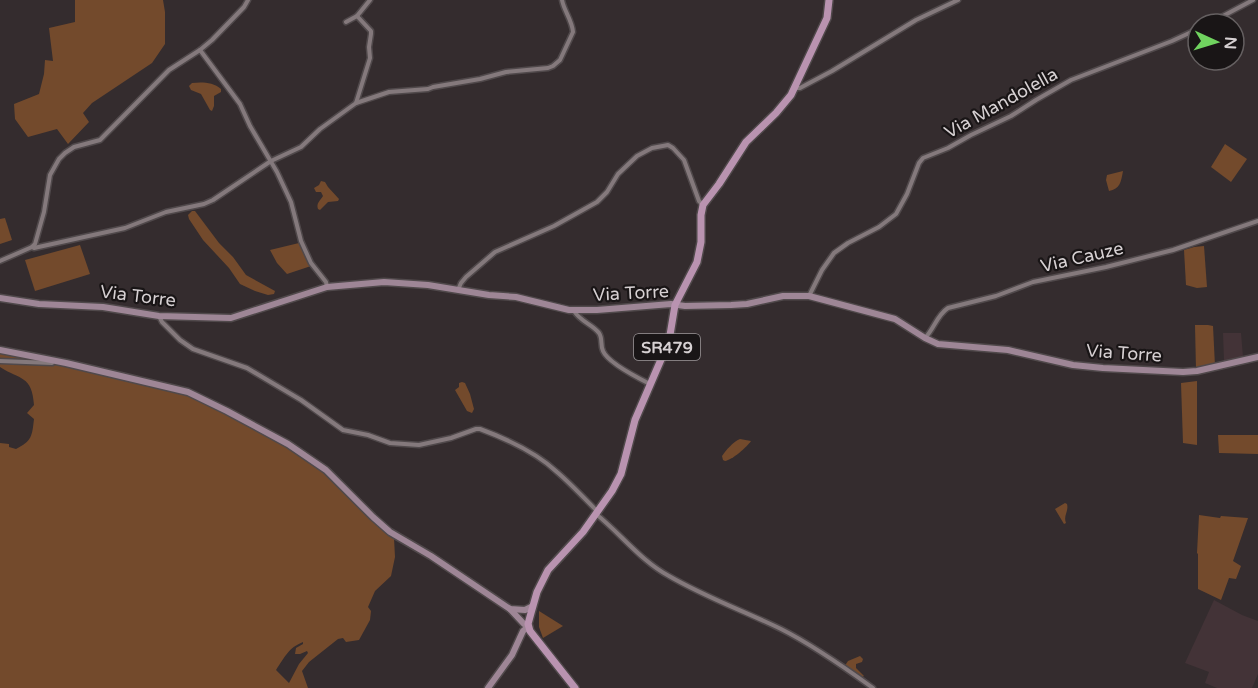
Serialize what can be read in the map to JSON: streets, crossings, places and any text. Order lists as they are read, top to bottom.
{
  "streets": {
    "main road": ["Via Torre", "SR479"],
    "street": ["Via Mandolella", "Via Cauze"]
  },
  "crossings": [
    ["Via Mandolella", "Via Torre"],
    ["Via Cauze", "Via Torre"],
    ["Via Torre", "SR479"]
  ],
  "north": "right"
}
